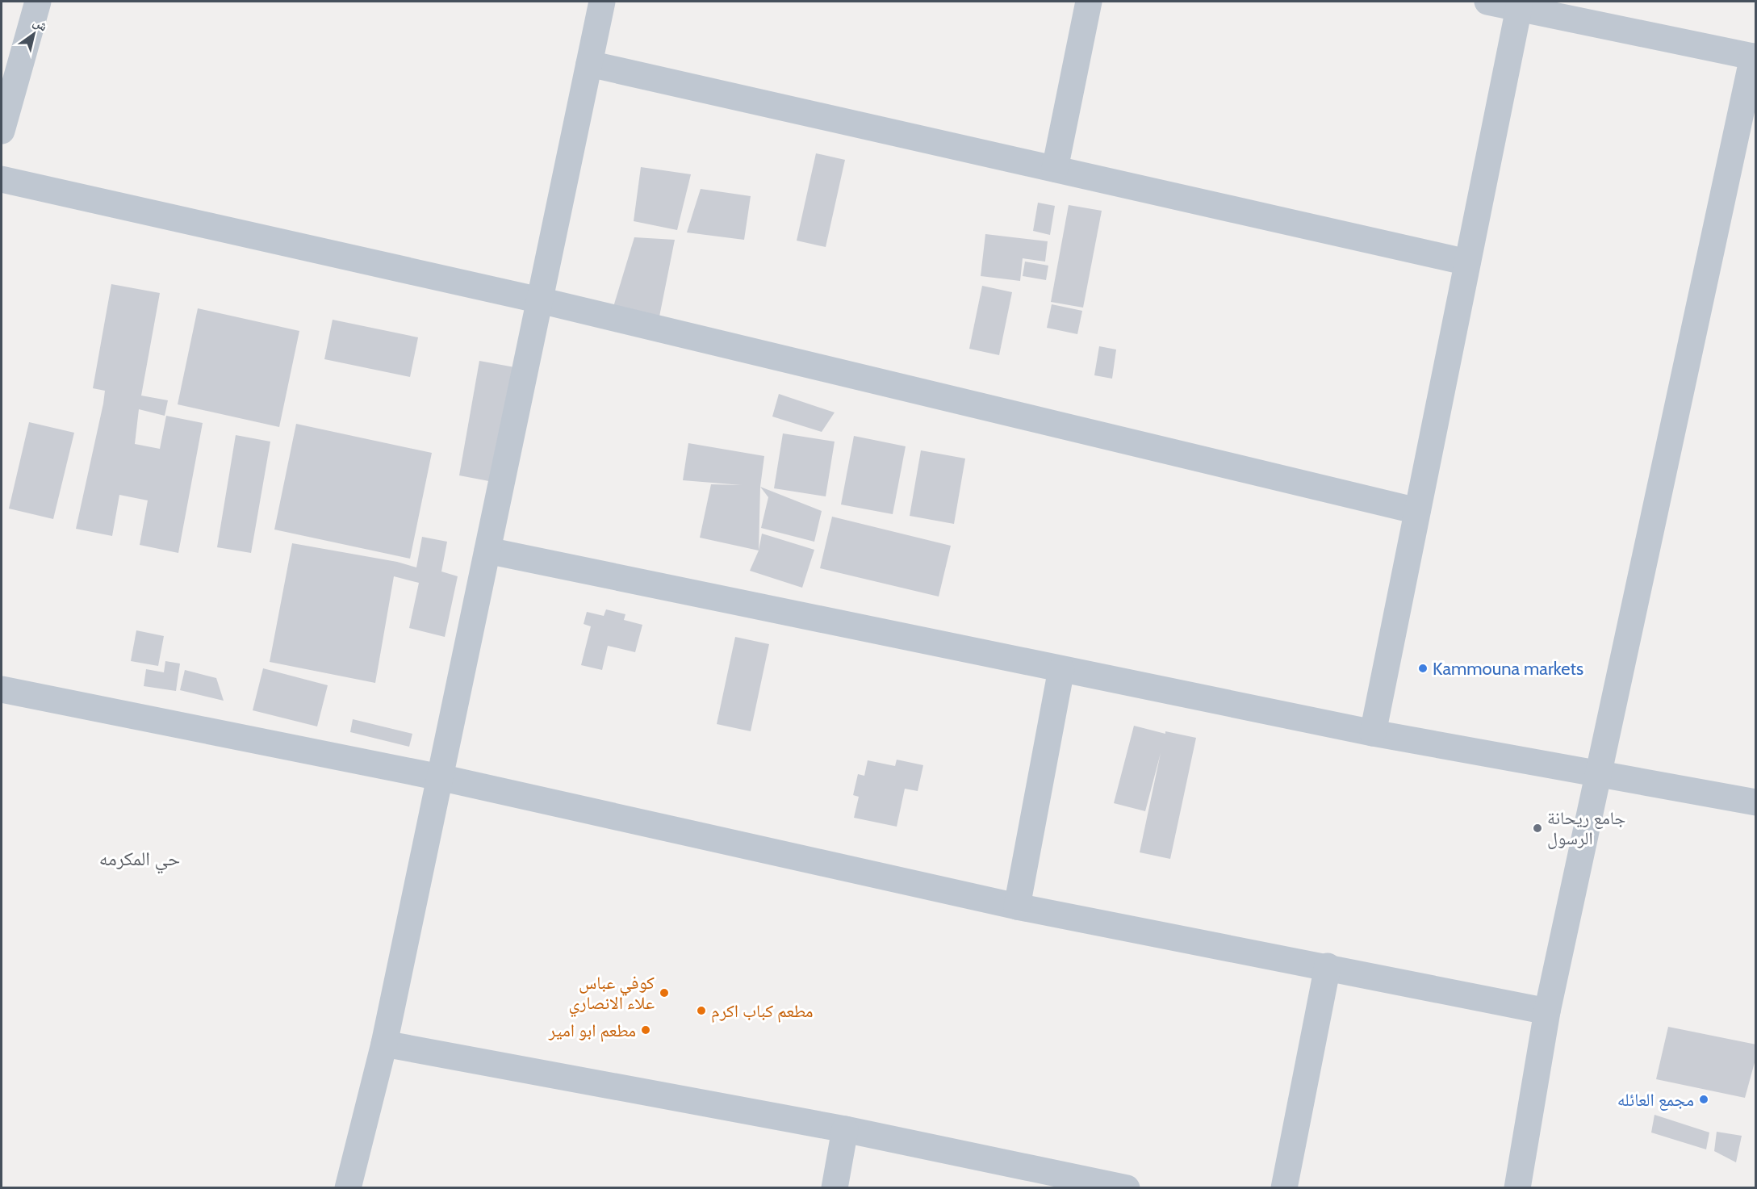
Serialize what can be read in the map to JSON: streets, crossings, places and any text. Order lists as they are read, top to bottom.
{
  "districts": ["حي المكرمه"],
  "places": [
    "Kammouna markets",
    "جامع ريحانة الرسول",
    "كوفي عباس علاء الانصاري",
    "مطعم كباب اكرم",
    "مطعم ابو امير",
    "مجمع العائله"
  ],
  "north": "top right"
}
